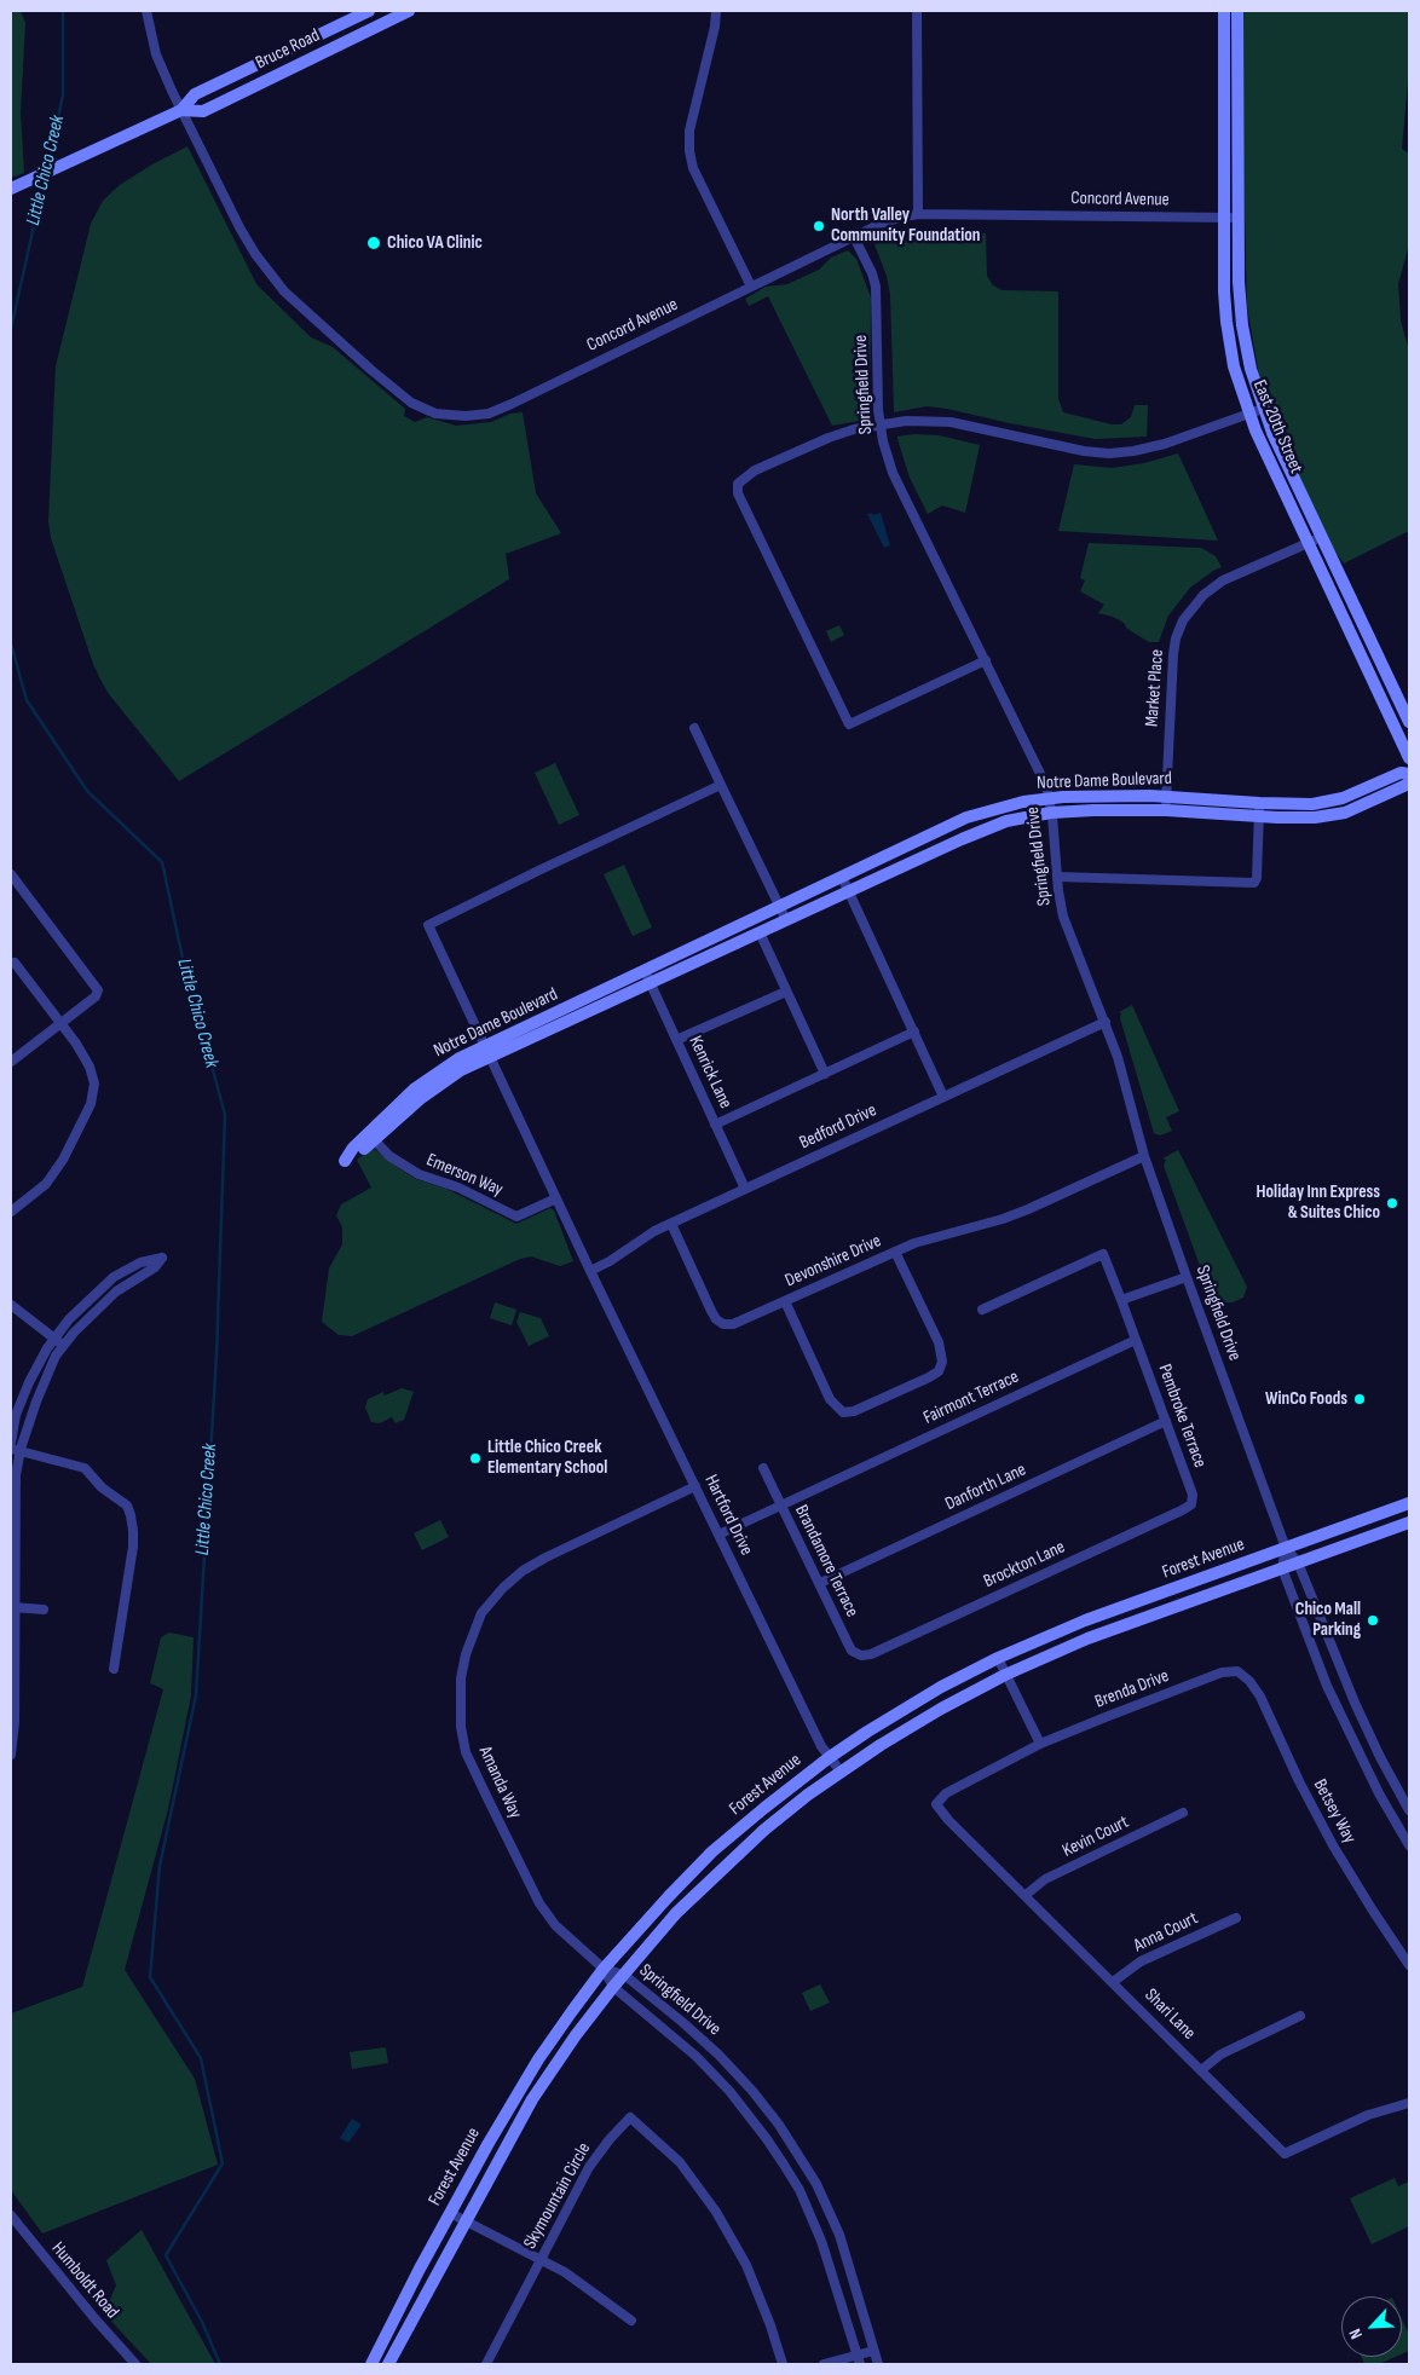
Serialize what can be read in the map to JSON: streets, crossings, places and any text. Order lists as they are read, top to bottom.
{
  "streets": {
    "street": [
      "Bruce Road",
      "Concord Avenue",
      "Springfield Drive",
      "East 20th Street",
      "Market Place",
      "Notre Dame Boulevard",
      "Kenrick Lane",
      "Bedford Drive",
      "Emerson Way",
      "Devonshire Drive",
      "Fairmont Terrace",
      "Pembroke Terrace",
      "Danforth Lane",
      "Hartford Drive",
      "Forest Avenue",
      "Brandamore Terrace",
      "Brockton Lane",
      "Brenda Drive",
      "Amanda Way",
      "Betsey Way",
      "Kevin Court",
      "Anna Court",
      "Shari Lane",
      "Skymountain Circle",
      "Humboldt Road"
    ]
  },
  "crossings": [
    ["Bruce Road", "Concord Avenue"],
    ["Concord Avenue", "Springfield Drive"],
    ["Concord Avenue", "East 20th Street"],
    ["Springfield Drive", "Notre Dame Boulevard"],
    ["Springfield Drive", "Bedford Drive"],
    ["Springfield Drive", "Devonshire Drive"],
    ["Springfield Drive", "Forest Avenue"],
    ["Springfield Drive", "Amanda Way"],
    ["East 20th Street", "Market Place"],
    ["Market Place", "Notre Dame Boulevard"],
    ["Notre Dame Boulevard", "Kenrick Lane"],
    ["Notre Dame Boulevard", "Emerson Way"],
    ["Notre Dame Boulevard", "Hartford Drive"],
    ["Kenrick Lane", "Bedford Drive"],
    ["Bedford Drive", "Hartford Drive"],
    ["Emerson Way", "Hartford Drive"],
    ["Fairmont Terrace", "Pembroke Terrace"],
    ["Fairmont Terrace", "Hartford Drive"],
    ["Fairmont Terrace", "Brandamore Terrace"],
    ["Pembroke Terrace", "Danforth Lane"],
    ["Pembroke Terrace", "Brockton Lane"],
    ["Danforth Lane", "Brandamore Terrace"],
    ["Hartford Drive", "Forest Avenue"],
    ["Hartford Drive", "Amanda Way"],
    ["Forest Avenue", "Amanda Way"],
    ["Brandamore Terrace", "Brockton Lane"],
    ["Brenda Drive", "Betsey Way"],
    ["Brenda Drive", "Shari Lane"],
    ["Kevin Court", "Shari Lane"],
    ["Anna Court", "Shari Lane"]
  ],
  "water": ["Little Chico Creek"],
  "places": [
    "North Valley Community Foundation",
    "Chico VA Clinic",
    "Holiday Inn Express & Suites Chico",
    "WinCo Foods",
    "Little Chico Creek Elementary School",
    "Chico Mall Parking"
  ],
  "north": "bottom left"
}
